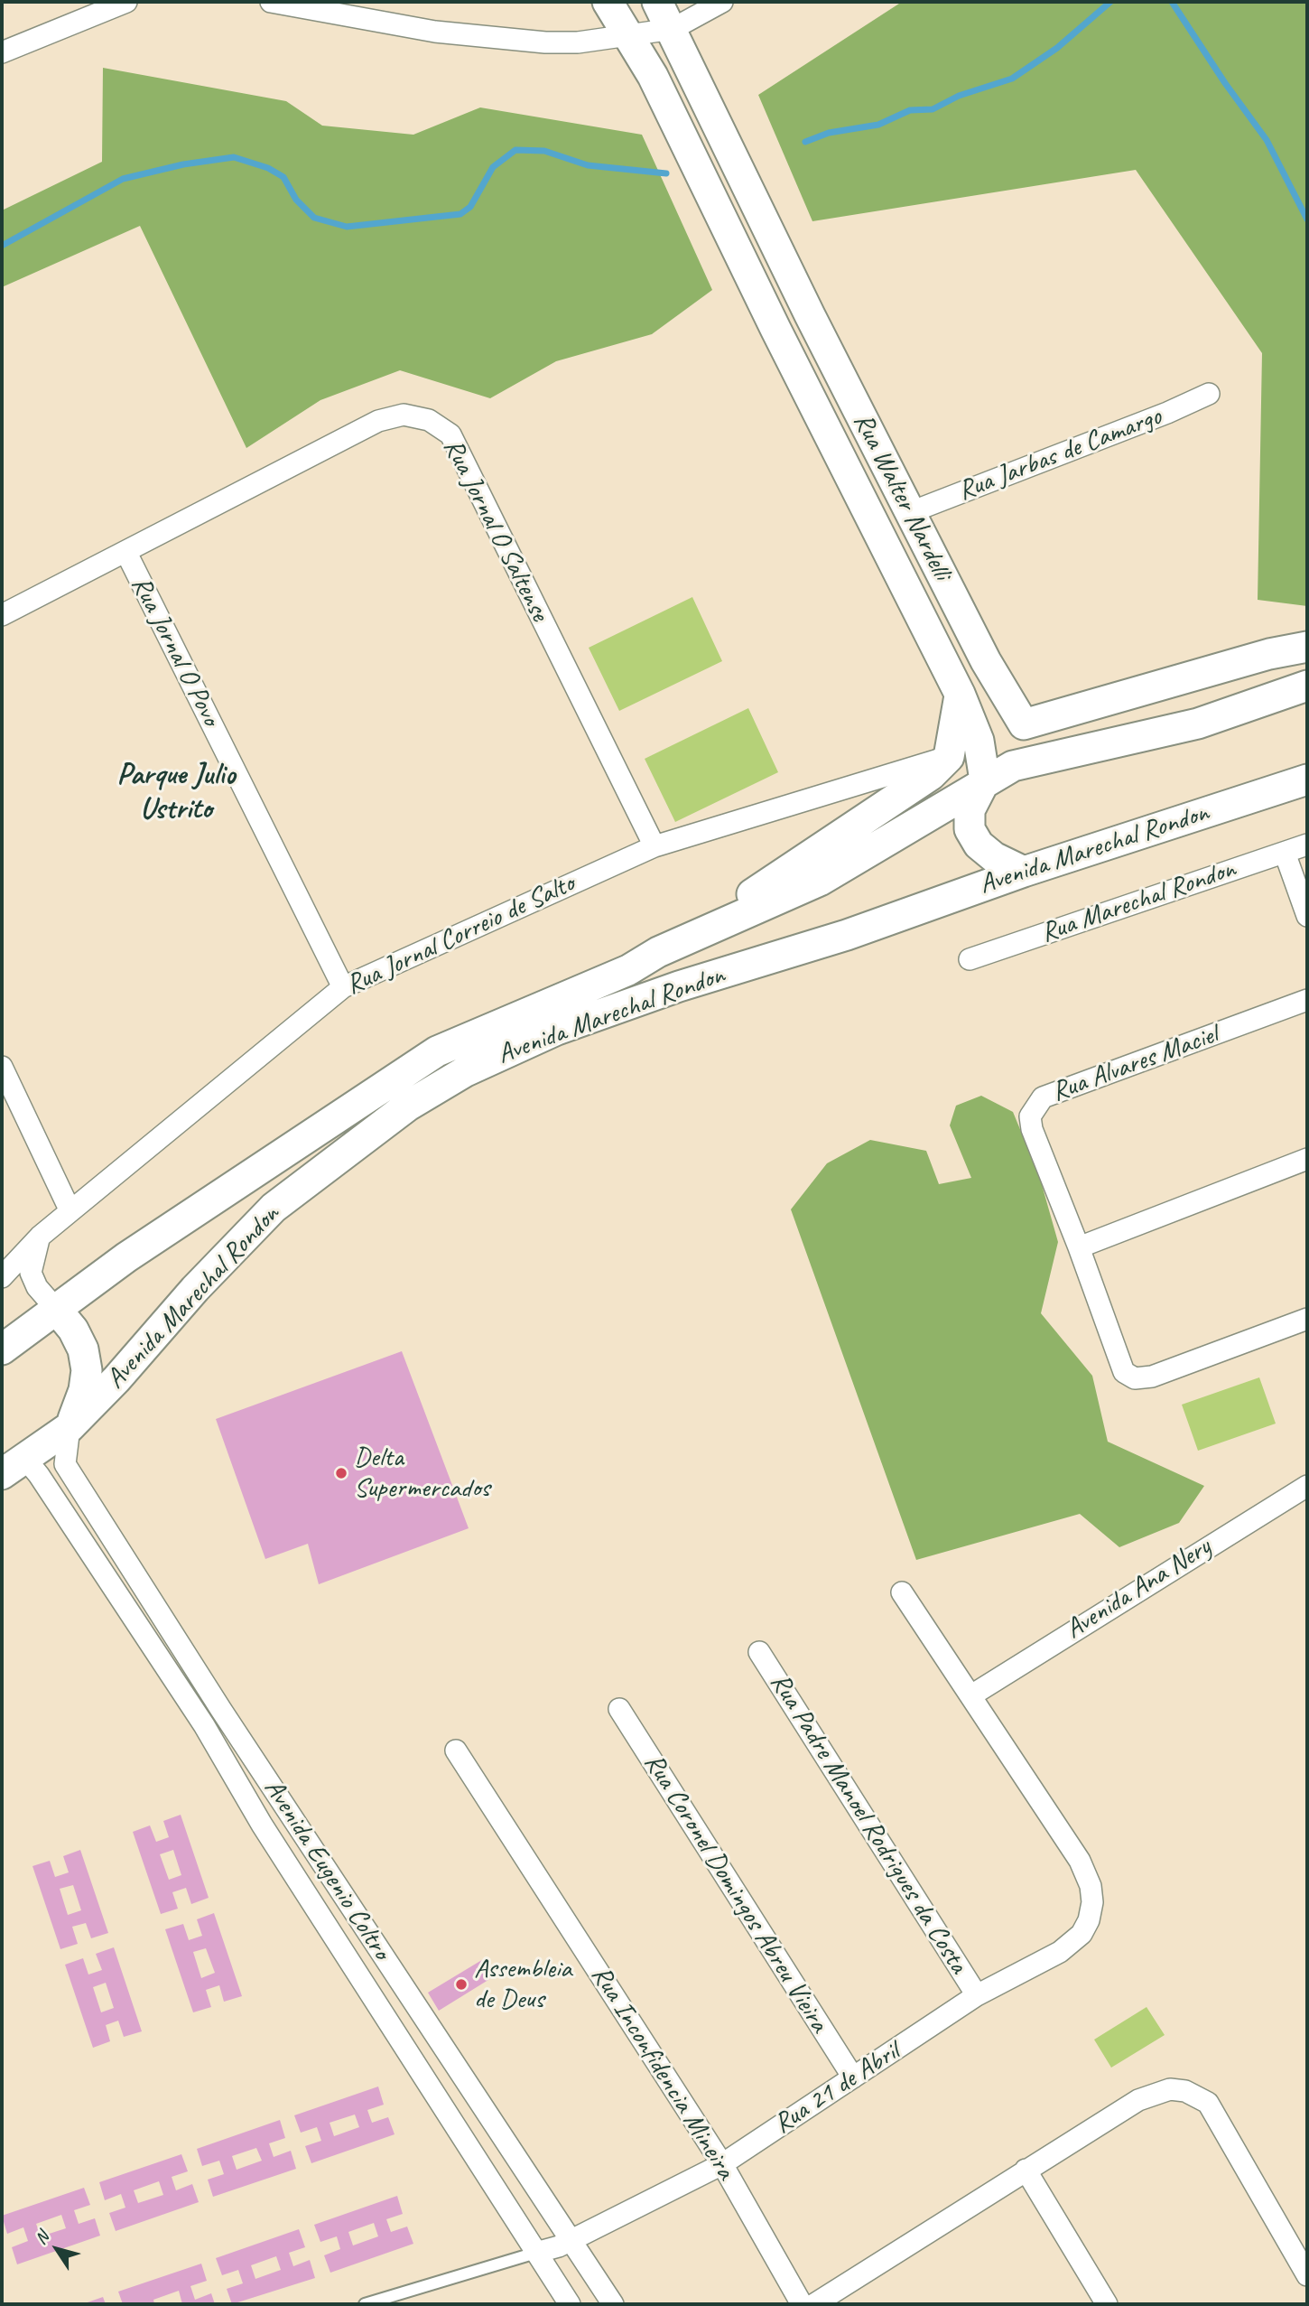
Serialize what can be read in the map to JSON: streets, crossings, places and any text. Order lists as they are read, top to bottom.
{
  "streets": {
    "main road": ["Rua Walter Nardelli", "Avenida Marechal Rondon"],
    "street": [
      "Rua Jarbas de Camargo",
      "Rua Jornal O Saltense",
      "Rua Jornal O Povo",
      "Rua Marechal Rondon",
      "Rua Jornal Correio de Salto",
      "Rua Alvares Maciel",
      "Avenida Ana Nery",
      "Rua Padre Manoel Rodrigues da Costa",
      "Avenida Eugenio Coltro",
      "Rua Coronel Domingos Abreu Vieira",
      "Rua Inconfidencia Mineira",
      "Rua 21 de Abril"
    ]
  },
  "crossings": [
    ["Rua Jarbas de Camargo", "Rua Walter Nardelli"],
    ["Rua Walter Nardelli", "Avenida Marechal Rondon"],
    ["Rua Jornal O Saltense", "Rua Jornal O Povo"],
    ["Rua Jornal O Saltense", "Rua Jornal Correio de Salto"],
    ["Rua Jornal O Povo", "Rua Jornal Correio de Salto"],
    ["Avenida Marechal Rondon", "Avenida Eugenio Coltro"],
    ["Avenida Ana Nery", "Rua 21 de Abril"],
    ["Rua Padre Manoel Rodrigues da Costa", "Rua 21 de Abril"],
    ["Avenida Eugenio Coltro", "Rua 21 de Abril"],
    ["Rua Coronel Domingos Abreu Vieira", "Rua 21 de Abril"],
    ["Rua Inconfidencia Mineira", "Rua 21 de Abril"]
  ],
  "districts": ["Parque Julio Ustrito"],
  "places": ["Delta Supermercados", "Assembleia de Deus"],
  "north": "top left"
}
